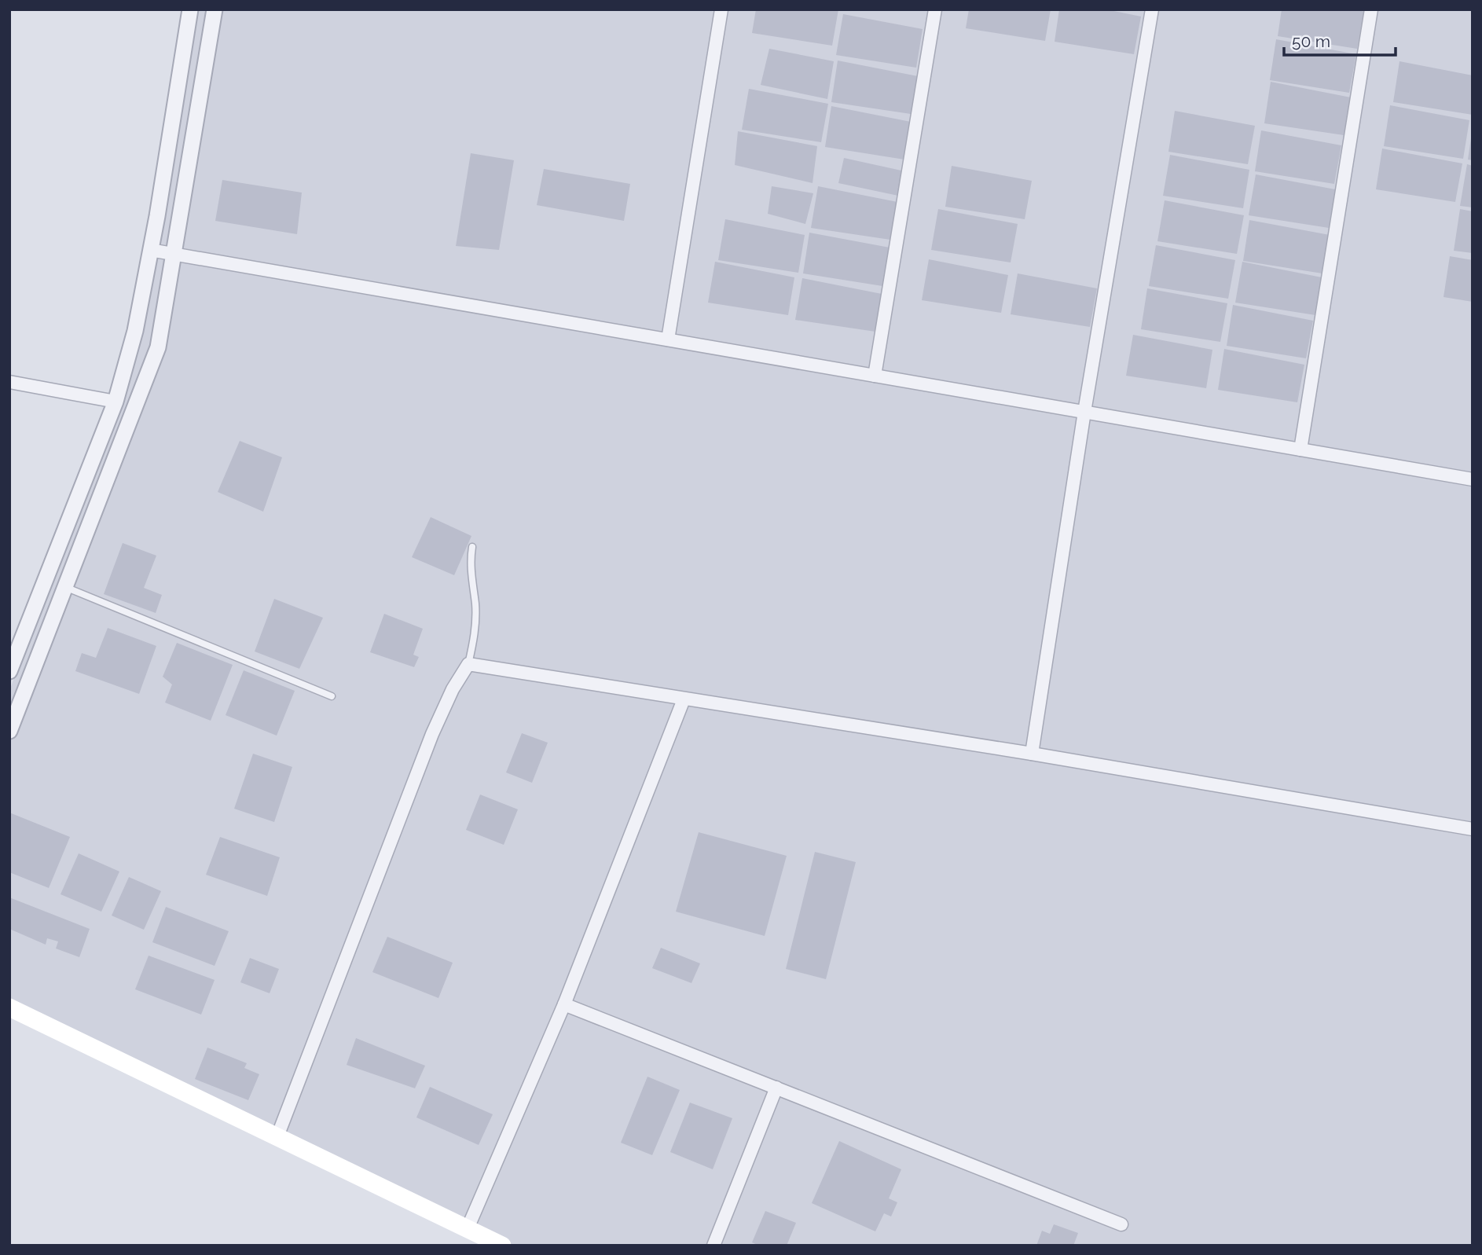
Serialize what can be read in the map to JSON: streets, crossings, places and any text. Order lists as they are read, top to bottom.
{
  "scale_bar": "50 m"
}
